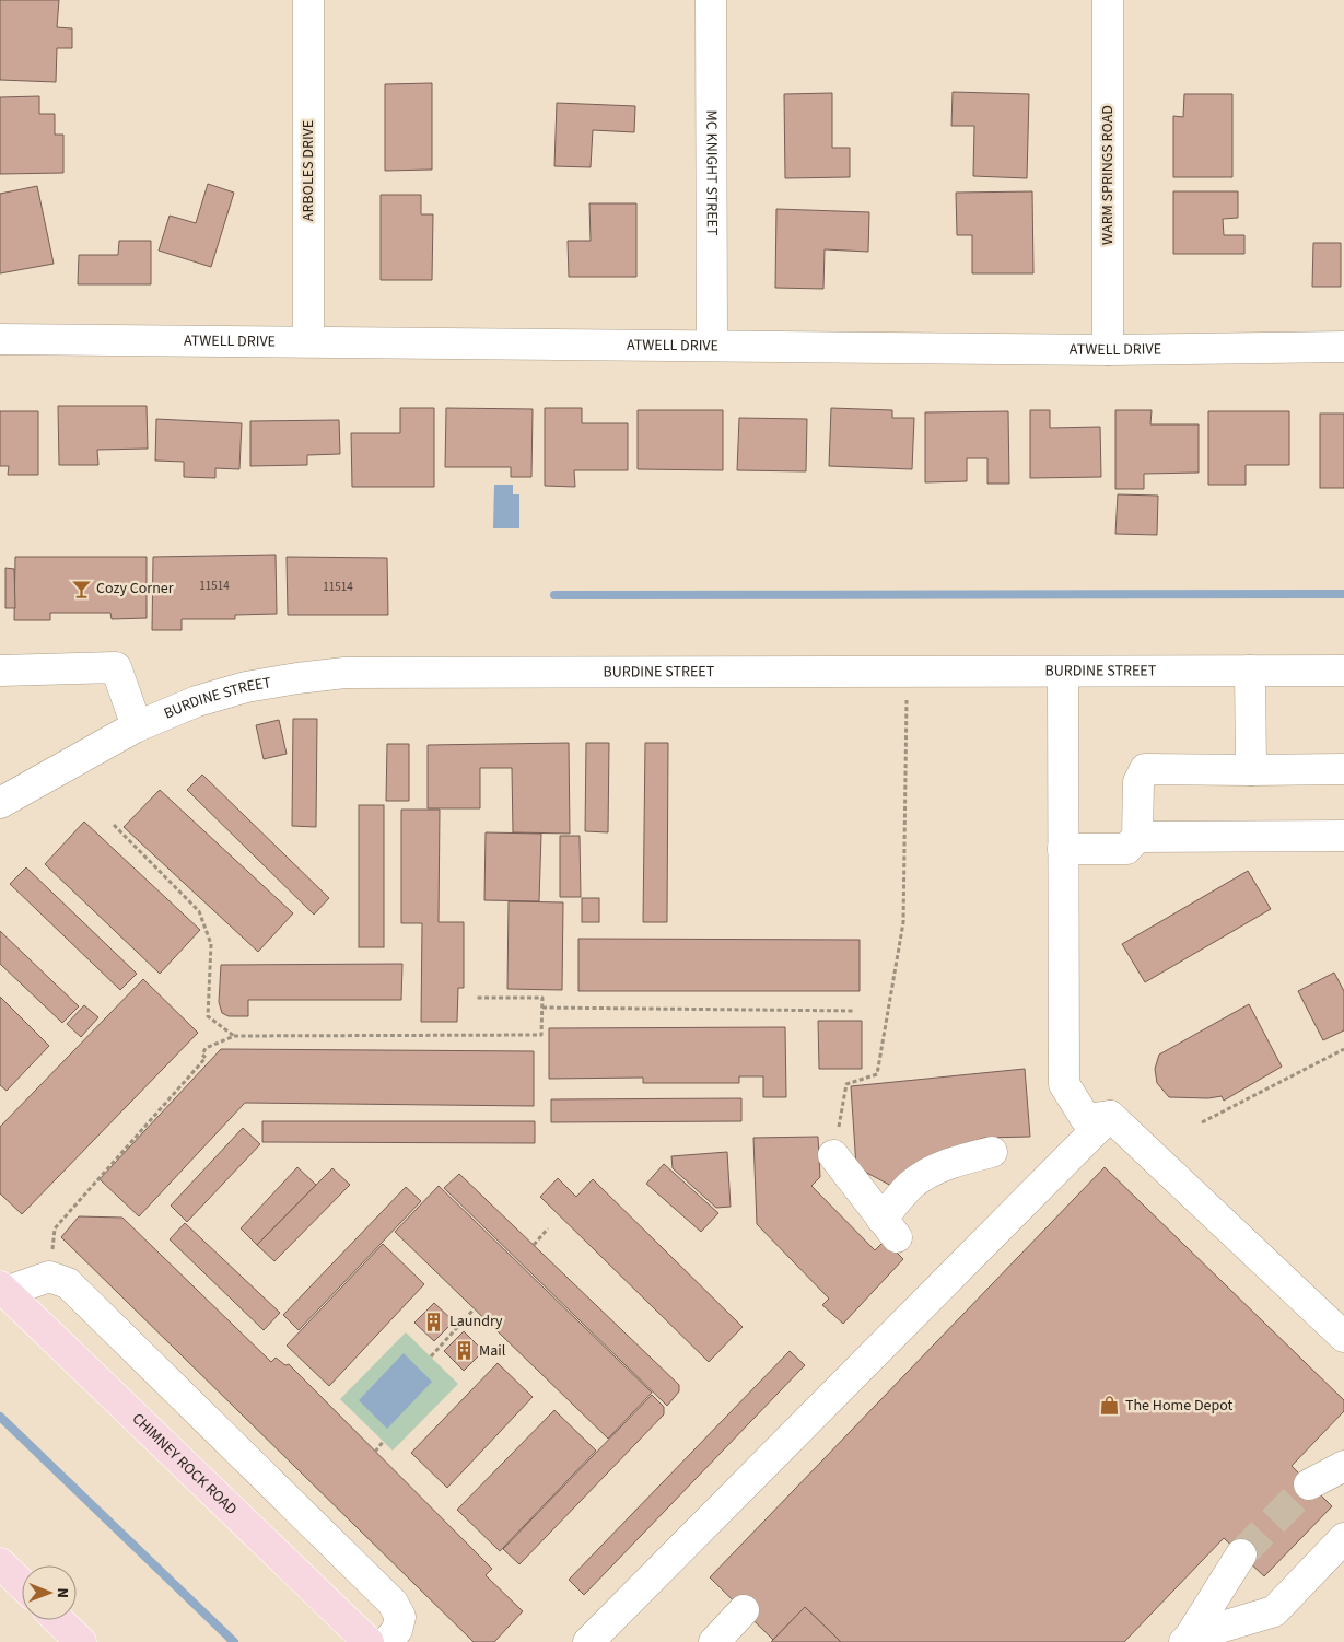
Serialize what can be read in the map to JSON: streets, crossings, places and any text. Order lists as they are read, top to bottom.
{
  "streets": {
    "main road": ["CHIMNEY ROCK ROAD"],
    "street": [
      "ARBOLES DRIVE",
      "MC KNIGHT STREET",
      "WARM SPRINGS ROAD",
      "ATWELL DRIVE",
      "BURDINE STREET"
    ]
  },
  "crossings": [
    ["ARBOLES DRIVE", "ATWELL DRIVE"],
    ["MC KNIGHT STREET", "ATWELL DRIVE"],
    ["WARM SPRINGS ROAD", "ATWELL DRIVE"]
  ],
  "places": {
    "bar": ["Cozy Corner"],
    "building": ["Laundry", "Mail"],
    "shop": ["The Home Depot"]
  },
  "house_numbers": ["11514", "11514"],
  "north": "right"
}
